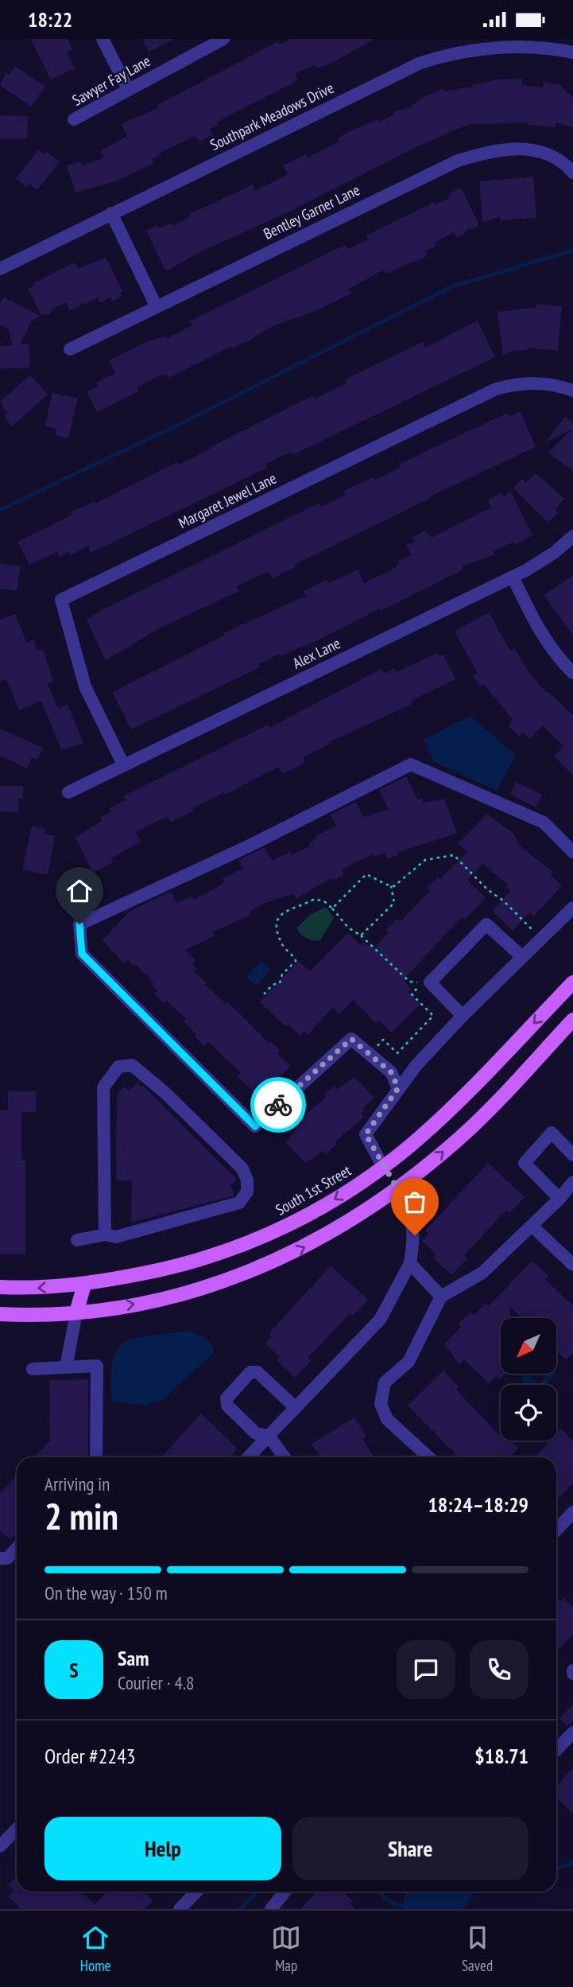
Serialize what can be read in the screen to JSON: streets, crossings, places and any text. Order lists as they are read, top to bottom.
{
  "streets": {
    "main road": ["South 1st Street"],
    "street": [
      "Sawyer Fay Lane",
      "Southpark Meadows Drive",
      "Bentley Garner Lane",
      "Margaret Jewel Lane",
      "Alex Lane"
    ]
  },
  "crossings": [
    ["Margaret Jewel Lane", "Alex Lane"]
  ],
  "north": "bottom left",
  "page": {
    "status": "18:22",
    "heading": ["2 min", "Arriving in", "18:24–18:29"],
    "panel": [
      "Sam",
      "Courier · 4.8",
      "Order #2243",
      "$18.71"
    ],
    "bar": "On the way · 150 m",
    "round": "S",
    "buttons": ["Help", "Share"],
    "tabs": ["Home", "Map", "Saved"]
  }
}
